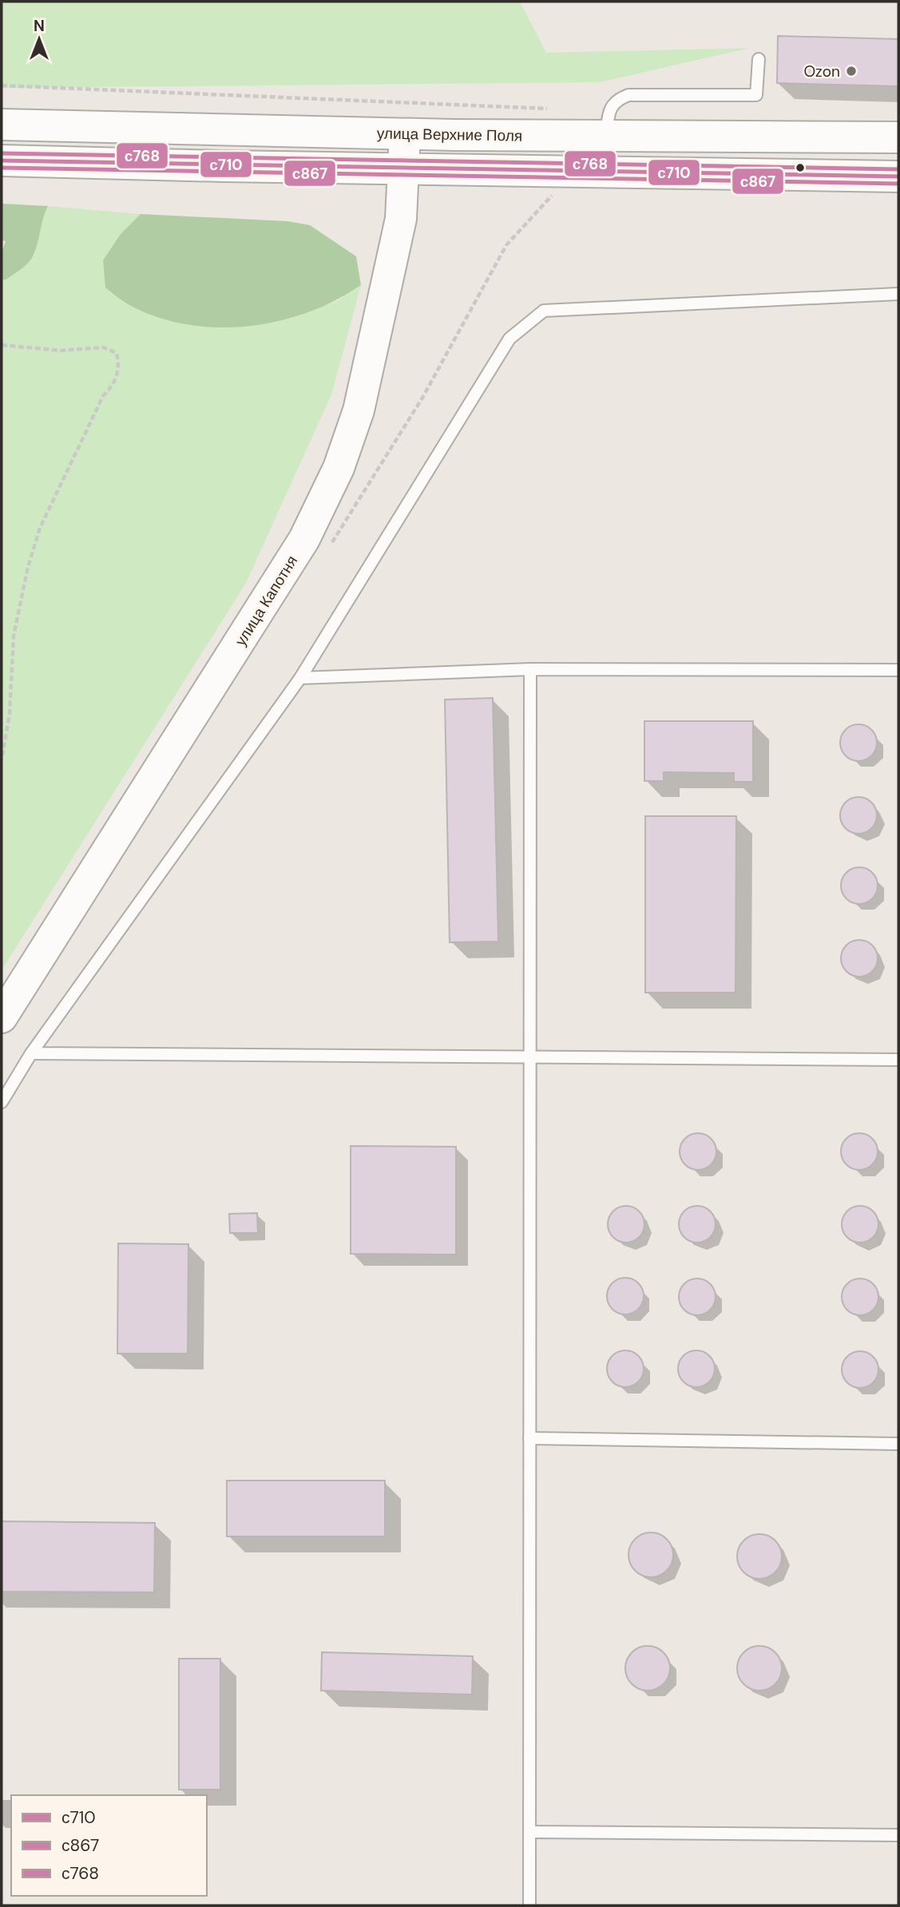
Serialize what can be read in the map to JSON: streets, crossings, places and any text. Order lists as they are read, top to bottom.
{
  "streets": {
    "main road": ["улица Верхние Поля", "улица Капотня"]
  },
  "crossings": [
    ["улица Верхние Поля", "улица Капотня"]
  ],
  "places": ["Ozon"],
  "lines": ["transit line с768", "transit line с710", "transit line с867"],
  "legend": ["с710", "с867", "с768"],
  "north": "top"
}
